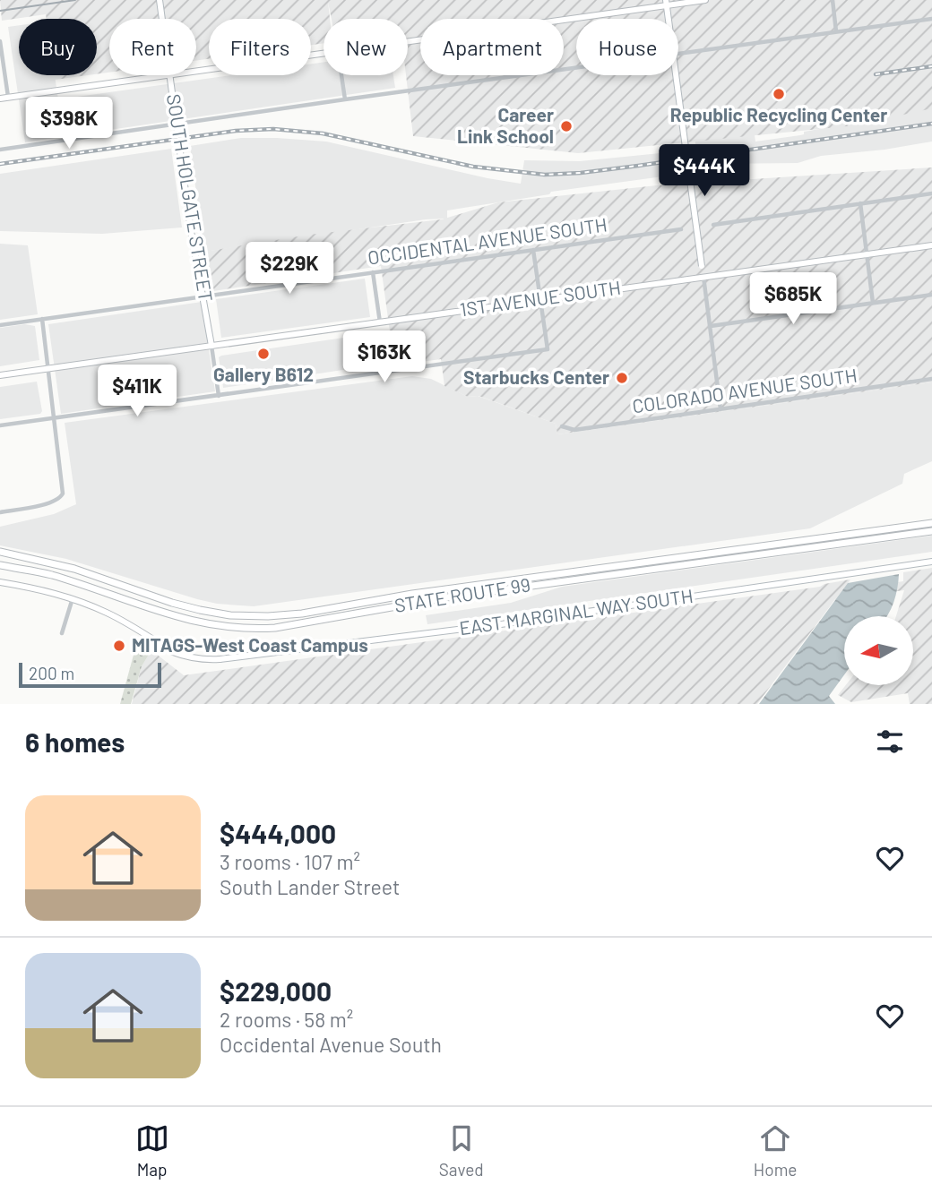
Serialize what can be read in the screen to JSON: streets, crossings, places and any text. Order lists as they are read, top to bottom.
{
  "streets": {
    "highway": ["STATE ROUTE 99"],
    "main road": ["SOUTH HOLGATE STREET", "1ST AVENUE SOUTH", "EAST MARGINAL WAY SOUTH"],
    "street": ["OCCIDENTAL AVENUE SOUTH", "COLORADO AVENUE SOUTH"]
  },
  "crossings": [
    ["SOUTH HOLGATE STREET", "OCCIDENTAL AVENUE SOUTH"],
    ["SOUTH HOLGATE STREET", "1ST AVENUE SOUTH"]
  ],
  "places": [
    "Republic Recycling Center",
    "Career Link School",
    "Gallery B612",
    "Starbucks Center",
    "MITAGS-West Coast Campus"
  ],
  "scale_bar": "200 m",
  "north": "left",
  "page": {
    "chip": [
      "Buy",
      "Rent",
      "Filters",
      "New",
      "Apartment",
      "House"
    ],
    "price": [
      "$398K",
      "$444K",
      "$229K",
      "$685K",
      "$163K",
      "$411K"
    ],
    "scale": "200 m",
    "heading": "6 homes",
    "list": [
      {
        "name": "$444,000",
        "note": "3 rooms · 107 m² · South Lander Street"
      },
      {
        "name": "$229,000",
        "note": "2 rooms · 58 m² · Occidental Avenue South"
      }
    ],
    "tabs": ["Map", "Saved", "Home"]
  }
}
